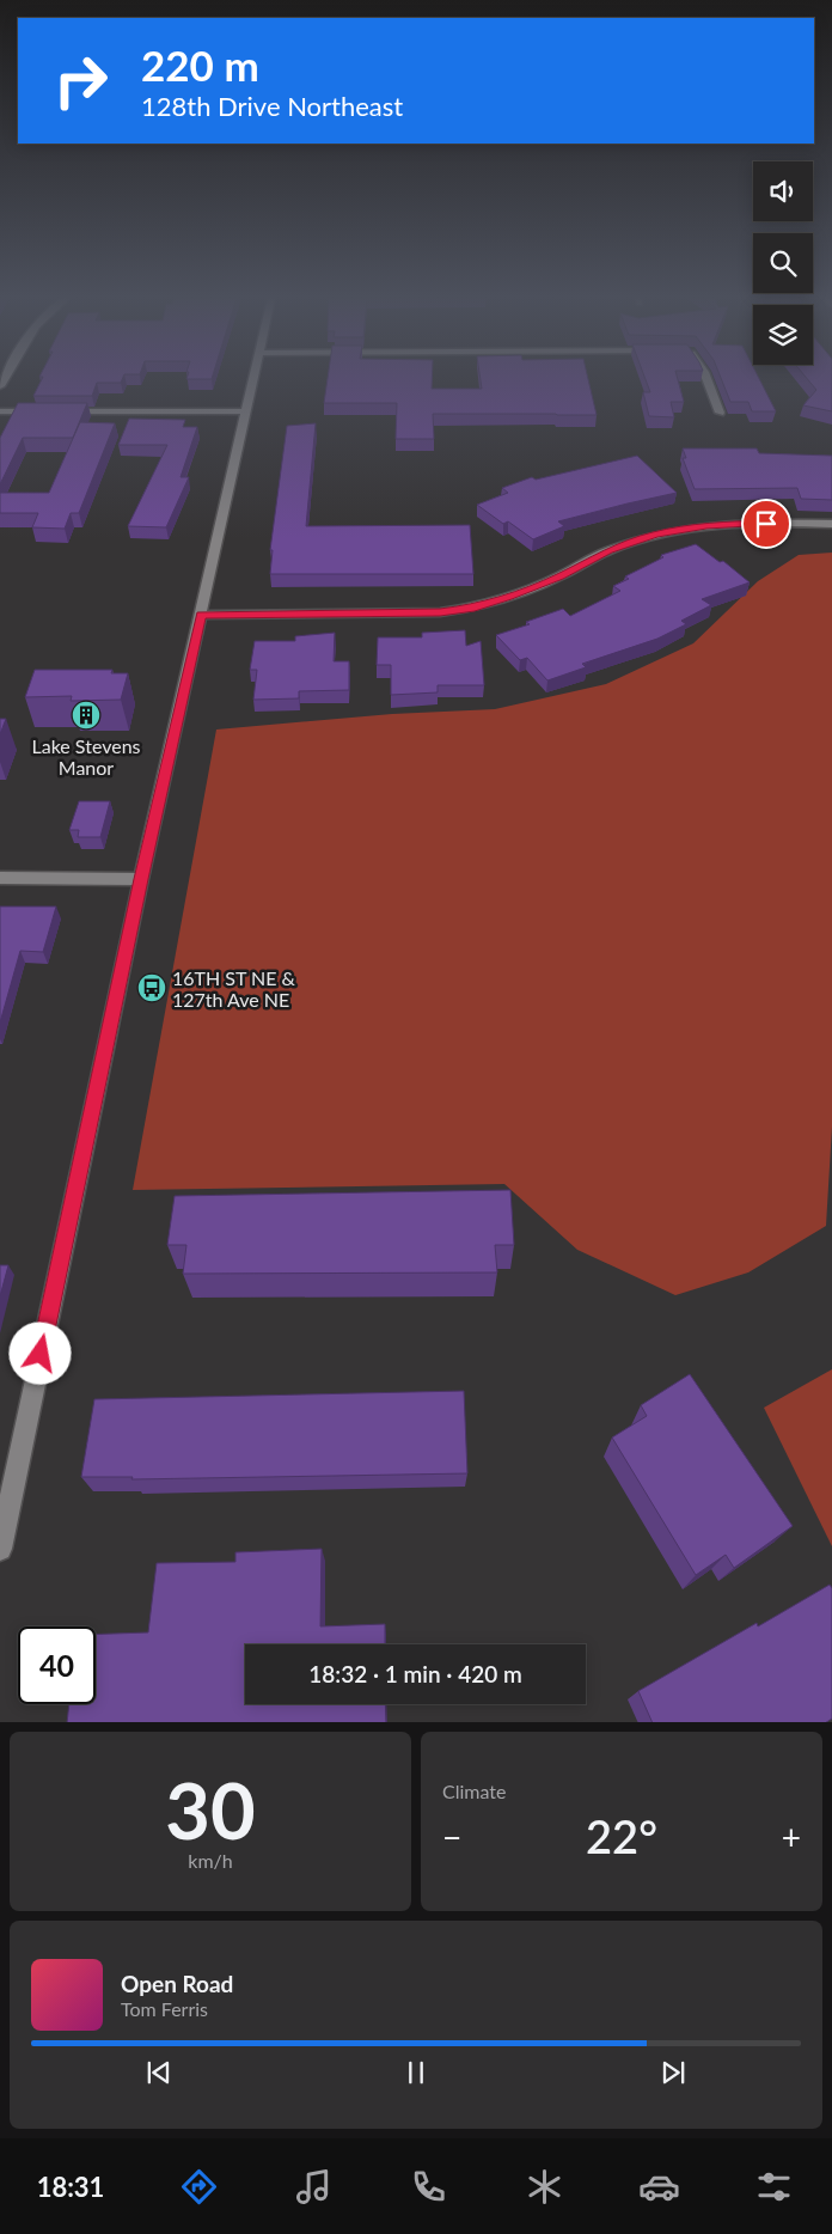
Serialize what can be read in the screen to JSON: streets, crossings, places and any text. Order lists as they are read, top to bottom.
{
  "places": {
    "building": ["Lake Stevens Manor"],
    "bus stop": ["16TH ST NE & 127th Ave NE"]
  },
  "page": {
    "turn": ["220 m", "128th Drive Northeast"],
    "limit": "40",
    "trip": "18:32 · 1 min · 420 m",
    "tile": [
      ["30", "km/h"],
      "Climate"
    ],
    "heat": ["−", "22°", "+"],
    "song": ["Open Road", "Tom Ferris"],
    "tabs": "18:31"
  }
}
